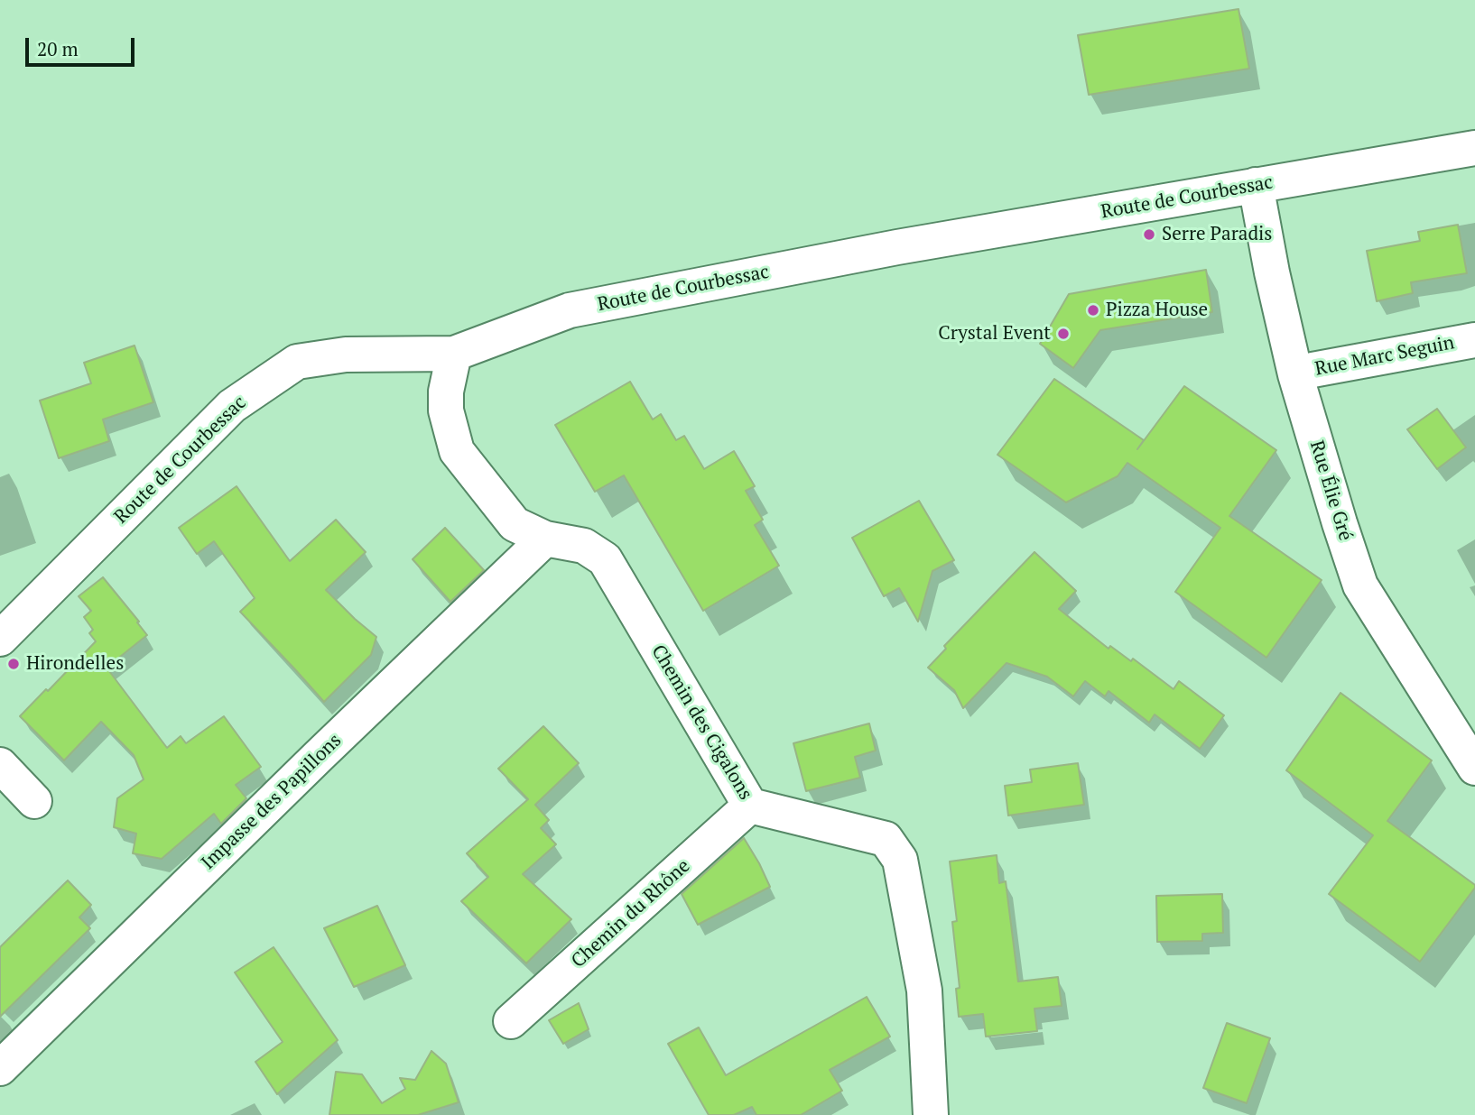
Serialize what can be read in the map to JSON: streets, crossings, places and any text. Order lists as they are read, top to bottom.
{
  "streets": {
    "street": [
      "Route de Courbessac",
      "Rue Marc Seguin",
      "Rue Élie Gré",
      "Chemin des Cigalons",
      "Impasse des Papillons",
      "Chemin du Rhône"
    ]
  },
  "crossings": [
    ["Route de Courbessac", "Rue Élie Gré"],
    ["Route de Courbessac", "Chemin des Cigalons"],
    ["Rue Marc Seguin", "Rue Élie Gré"],
    ["Chemin des Cigalons", "Impasse des Papillons"],
    ["Chemin des Cigalons", "Chemin du Rhône"]
  ],
  "places": [
    "Serre Paradis",
    "Pizza House",
    "Crystal Event",
    "Hirondelles"
  ],
  "scale_bar": "20 m"
}
